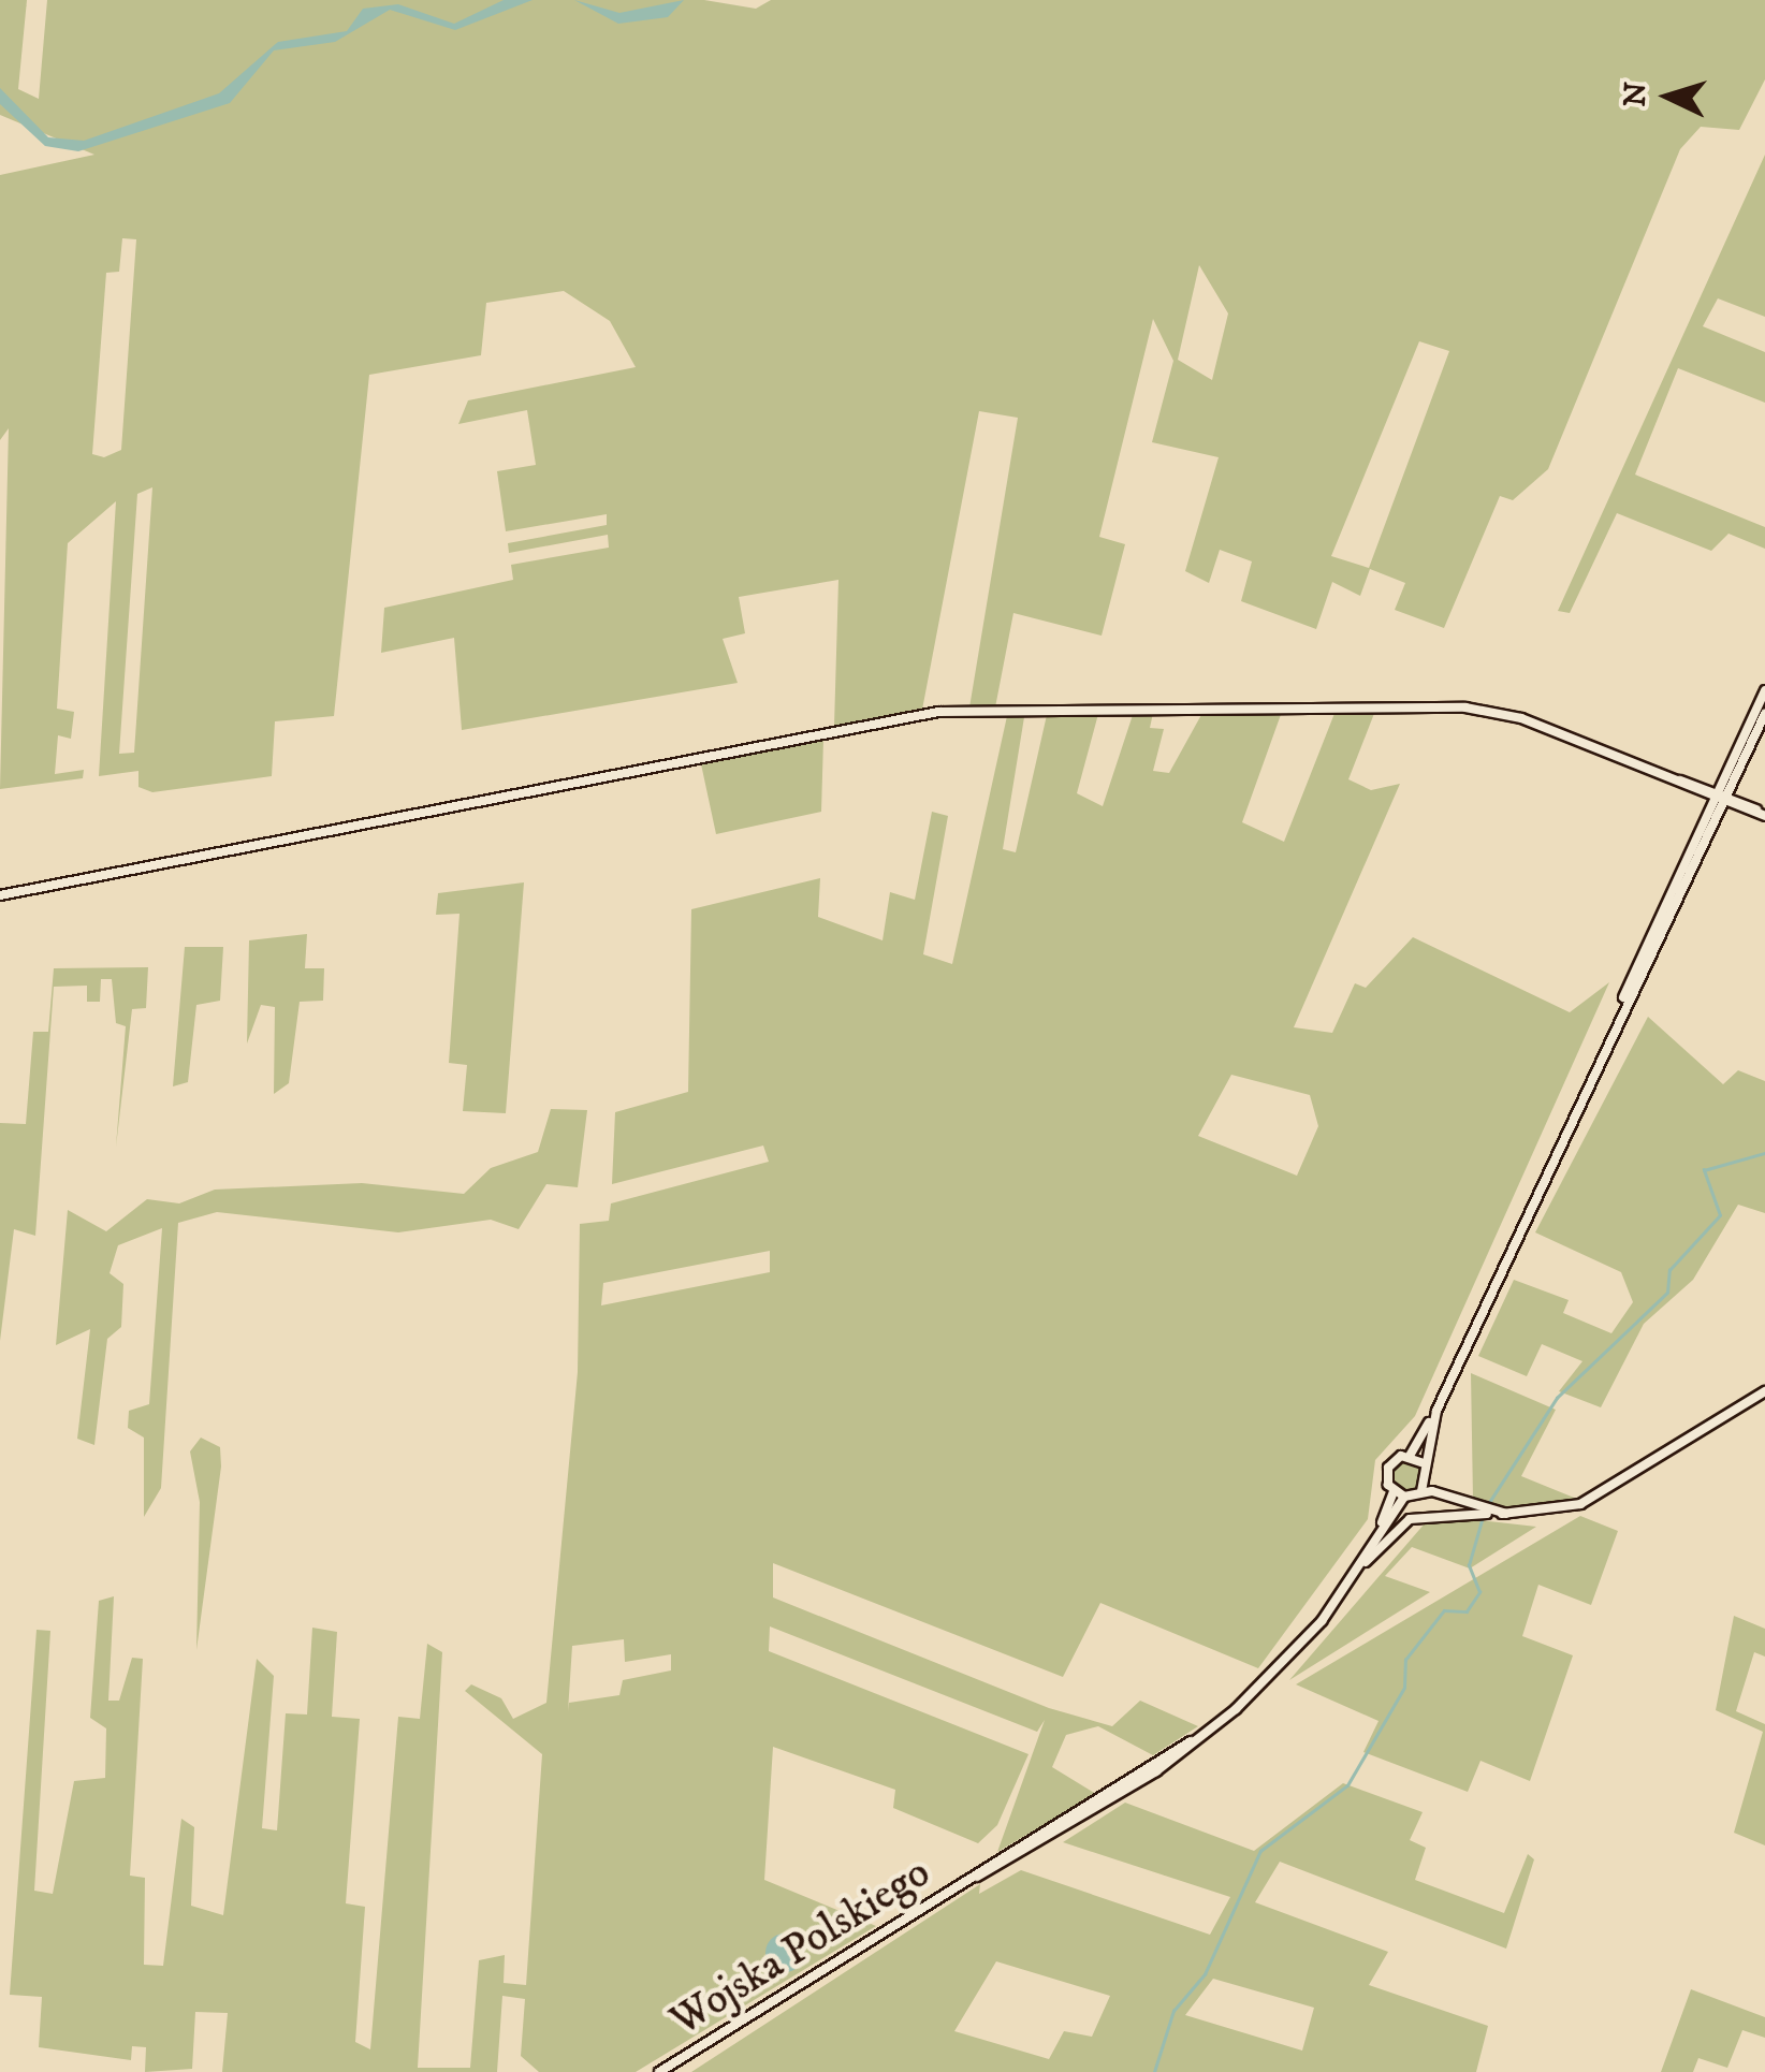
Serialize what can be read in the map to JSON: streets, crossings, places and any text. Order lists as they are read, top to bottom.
{
  "streets": {
    "street": ["Wojska Polskiego"]
  },
  "north": "left"
}
